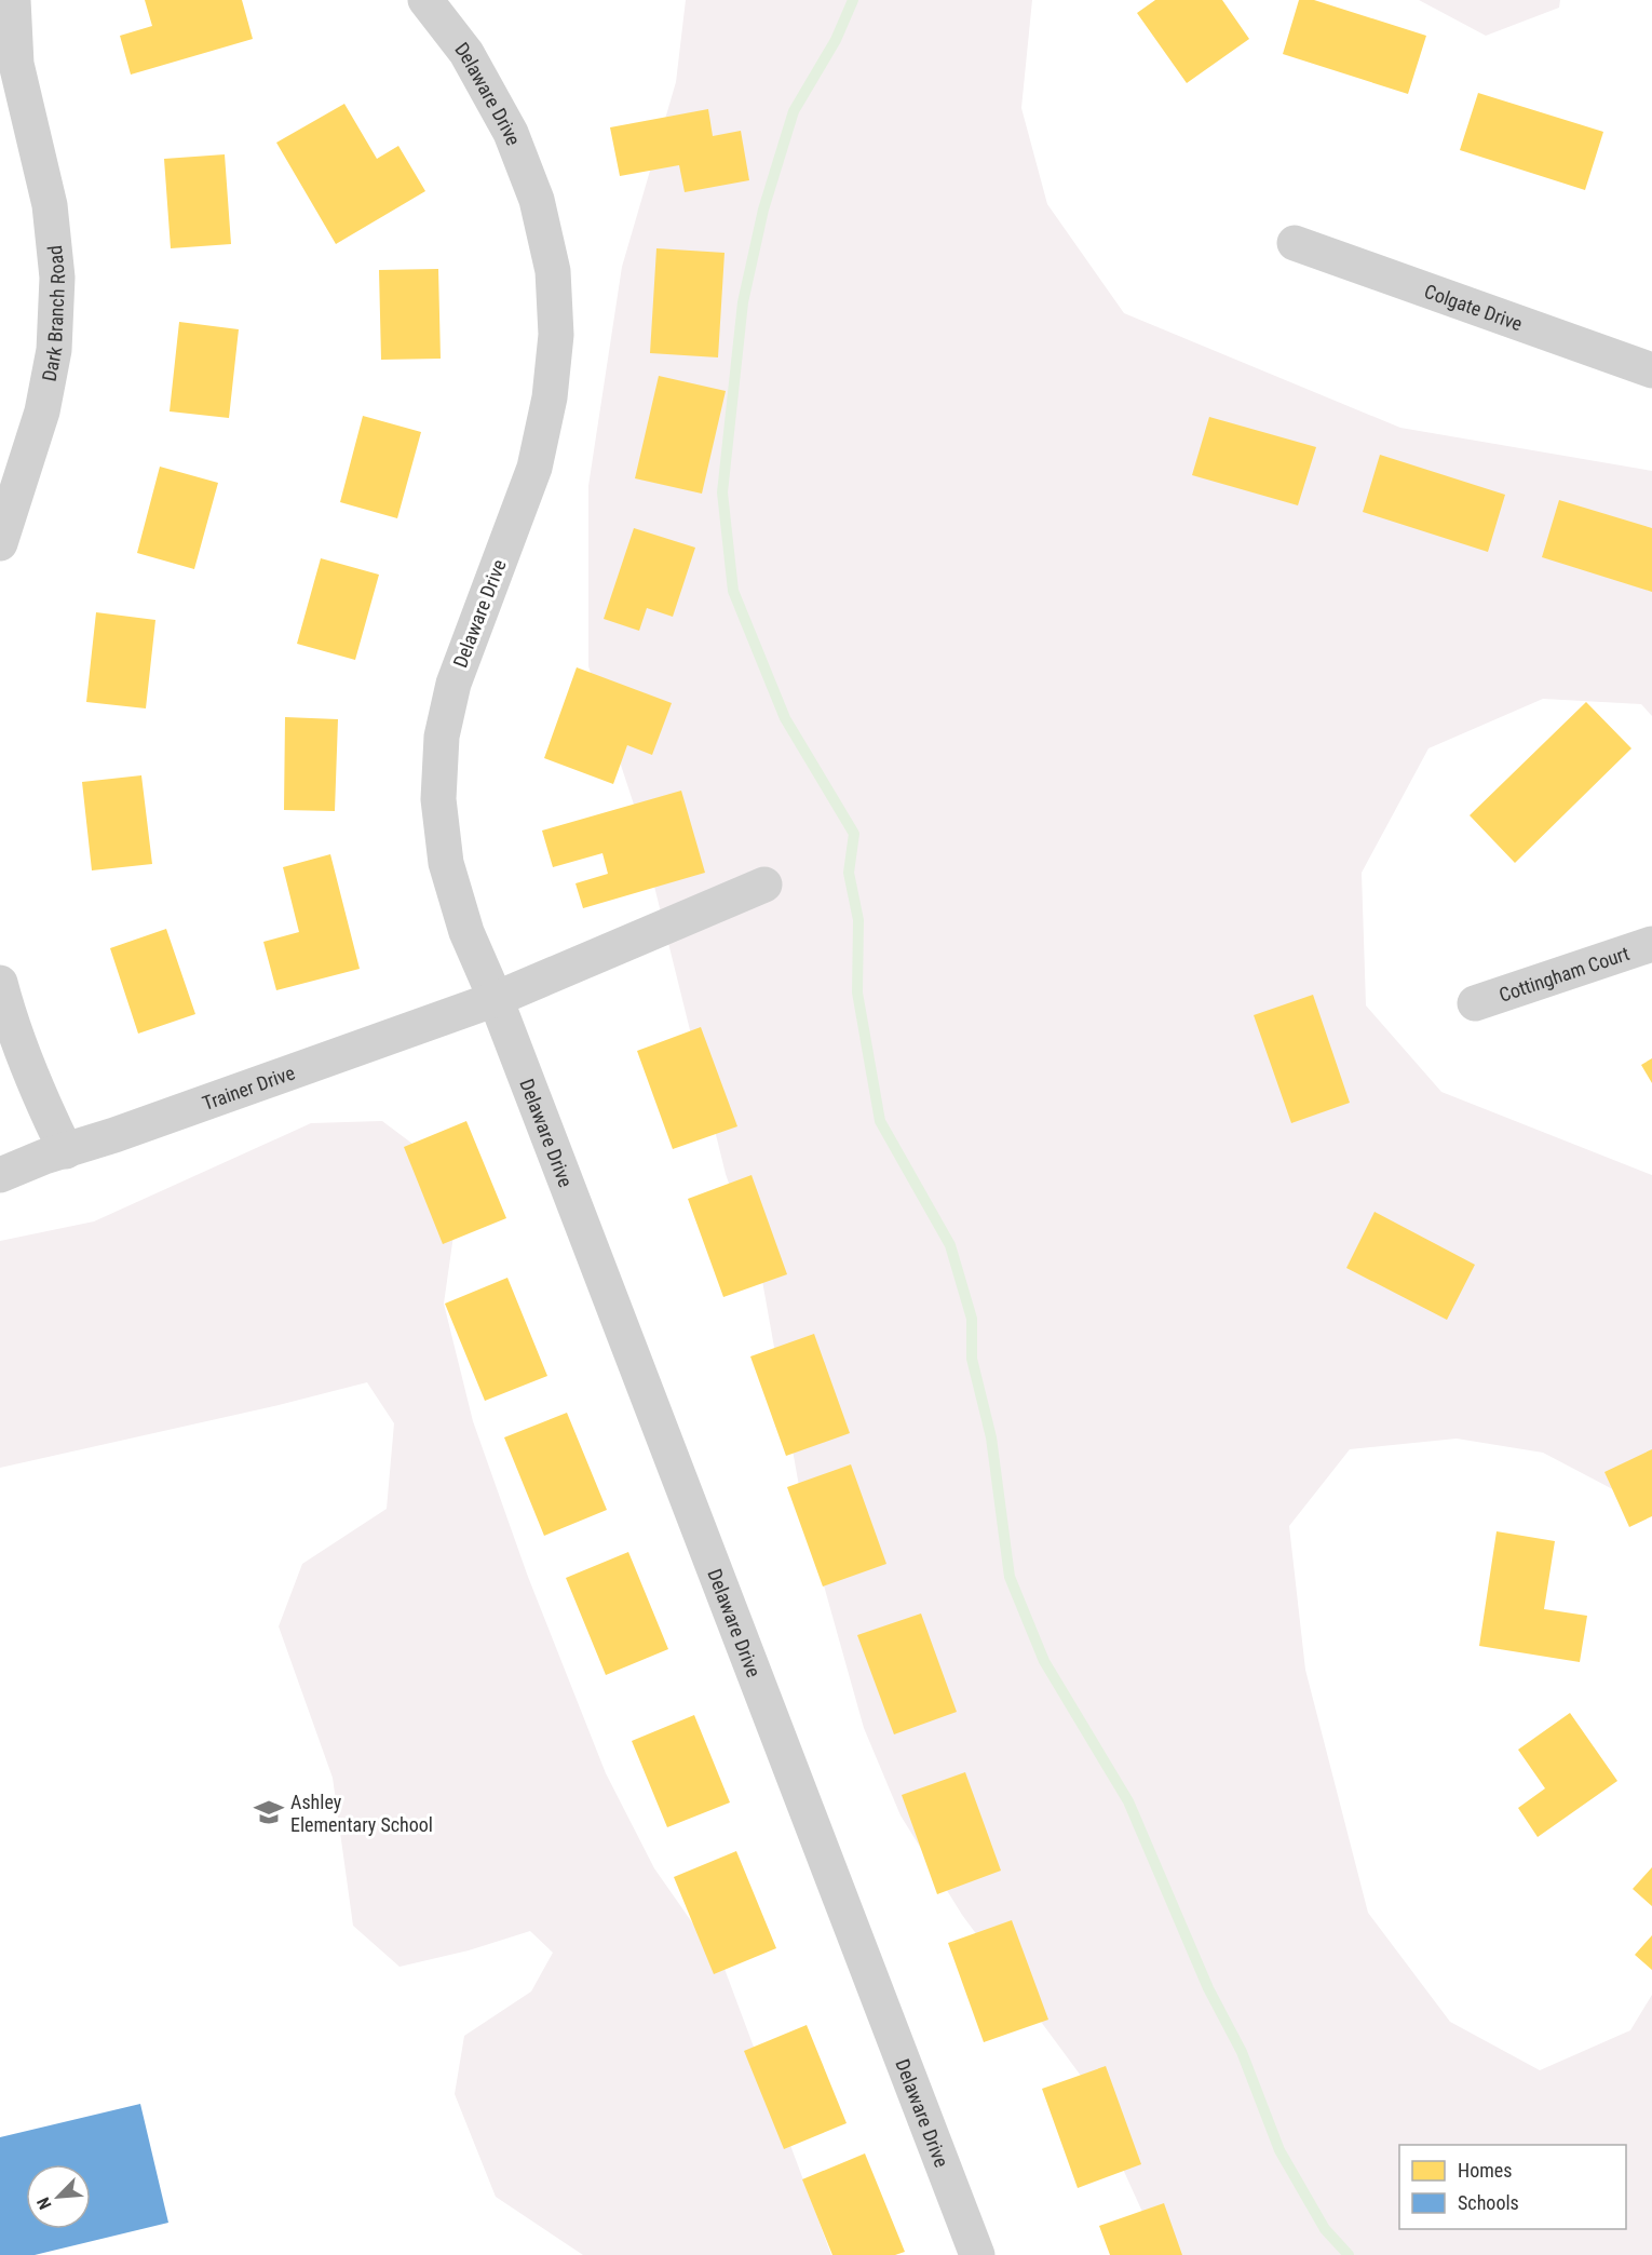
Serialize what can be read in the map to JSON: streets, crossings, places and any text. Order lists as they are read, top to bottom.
{
  "streets": {
    "street": [
      "Delaware Drive",
      "Colgate Drive",
      "Dark Branch Road",
      "Cottingham Court",
      "Trainer Drive"
    ]
  },
  "crossings": [
    ["Delaware Drive", "Trainer Drive"]
  ],
  "places": {
    "school or university": ["Ashley Elementary School"]
  },
  "legend": ["Homes", "Schools"],
  "north": "bottom left"
}
